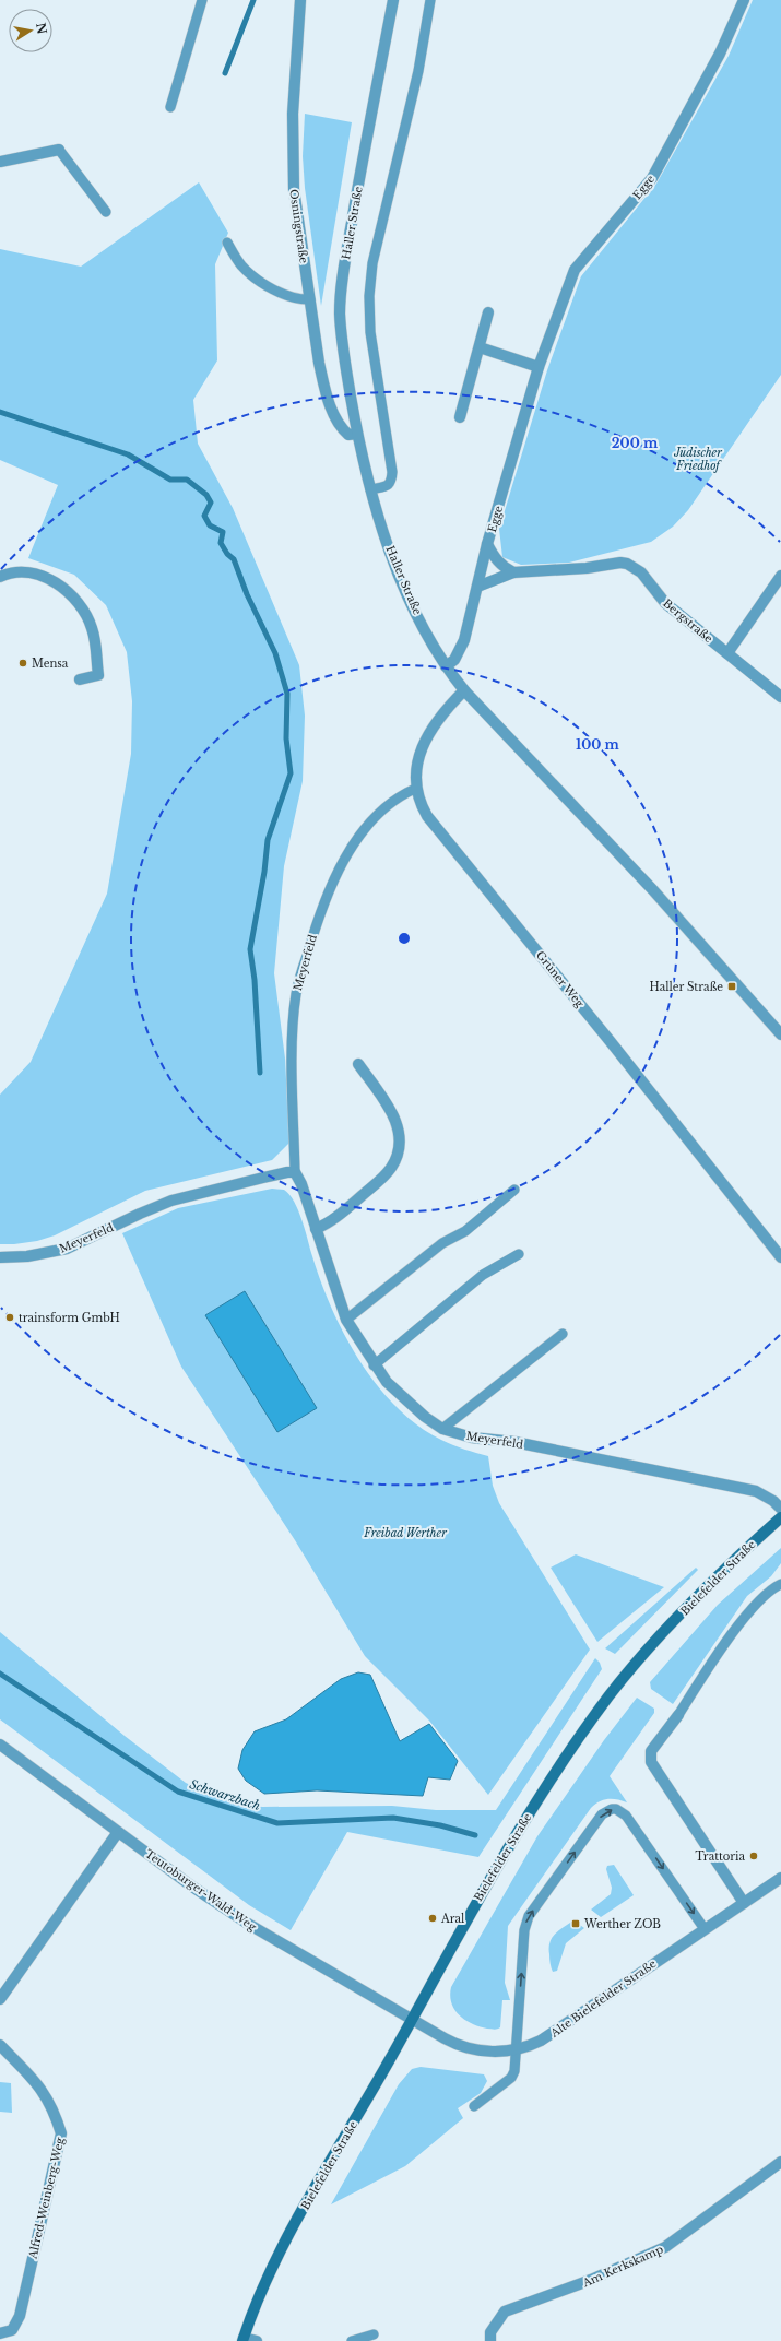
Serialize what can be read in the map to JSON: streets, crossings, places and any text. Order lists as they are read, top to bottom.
{
  "streets": {
    "main road": ["Bielefelder Straße"],
    "street": [
      "Egge",
      "Haller Straße",
      "Osningstraße",
      "Bergstraße",
      "Meyerfeld",
      "Grüner Weg",
      "Teutoburger-Wald-Weg",
      "Alte Bielefelder Straße",
      "Alfred-Weinberg-Weg",
      "Am Kerkskamp"
    ]
  },
  "crossings": [
    ["Egge", "Haller Straße"],
    ["Egge", "Bergstraße"],
    ["Haller Straße", "Osningstraße"],
    ["Haller Straße", "Grüner Weg"],
    ["Meyerfeld", "Grüner Weg"],
    ["Bielefelder Straße", "Teutoburger-Wald-Weg"],
    ["Bielefelder Straße", "Alte Bielefelder Straße"],
    ["Teutoburger-Wald-Weg", "Alte Bielefelder Straße"]
  ],
  "water": ["Schwarzbach"],
  "parks": ["Jüdischer Friedhof", "Freibad Werther"],
  "places": {
    "other": [
      "Mensa",
      "trainsform GmbH",
      "Trattoria",
      "Aral"
    ],
    "transit": ["Haller Straße", "Werther ZOB"]
  },
  "north": "right",
  "rings": ["200 m", "100 m"]
}
